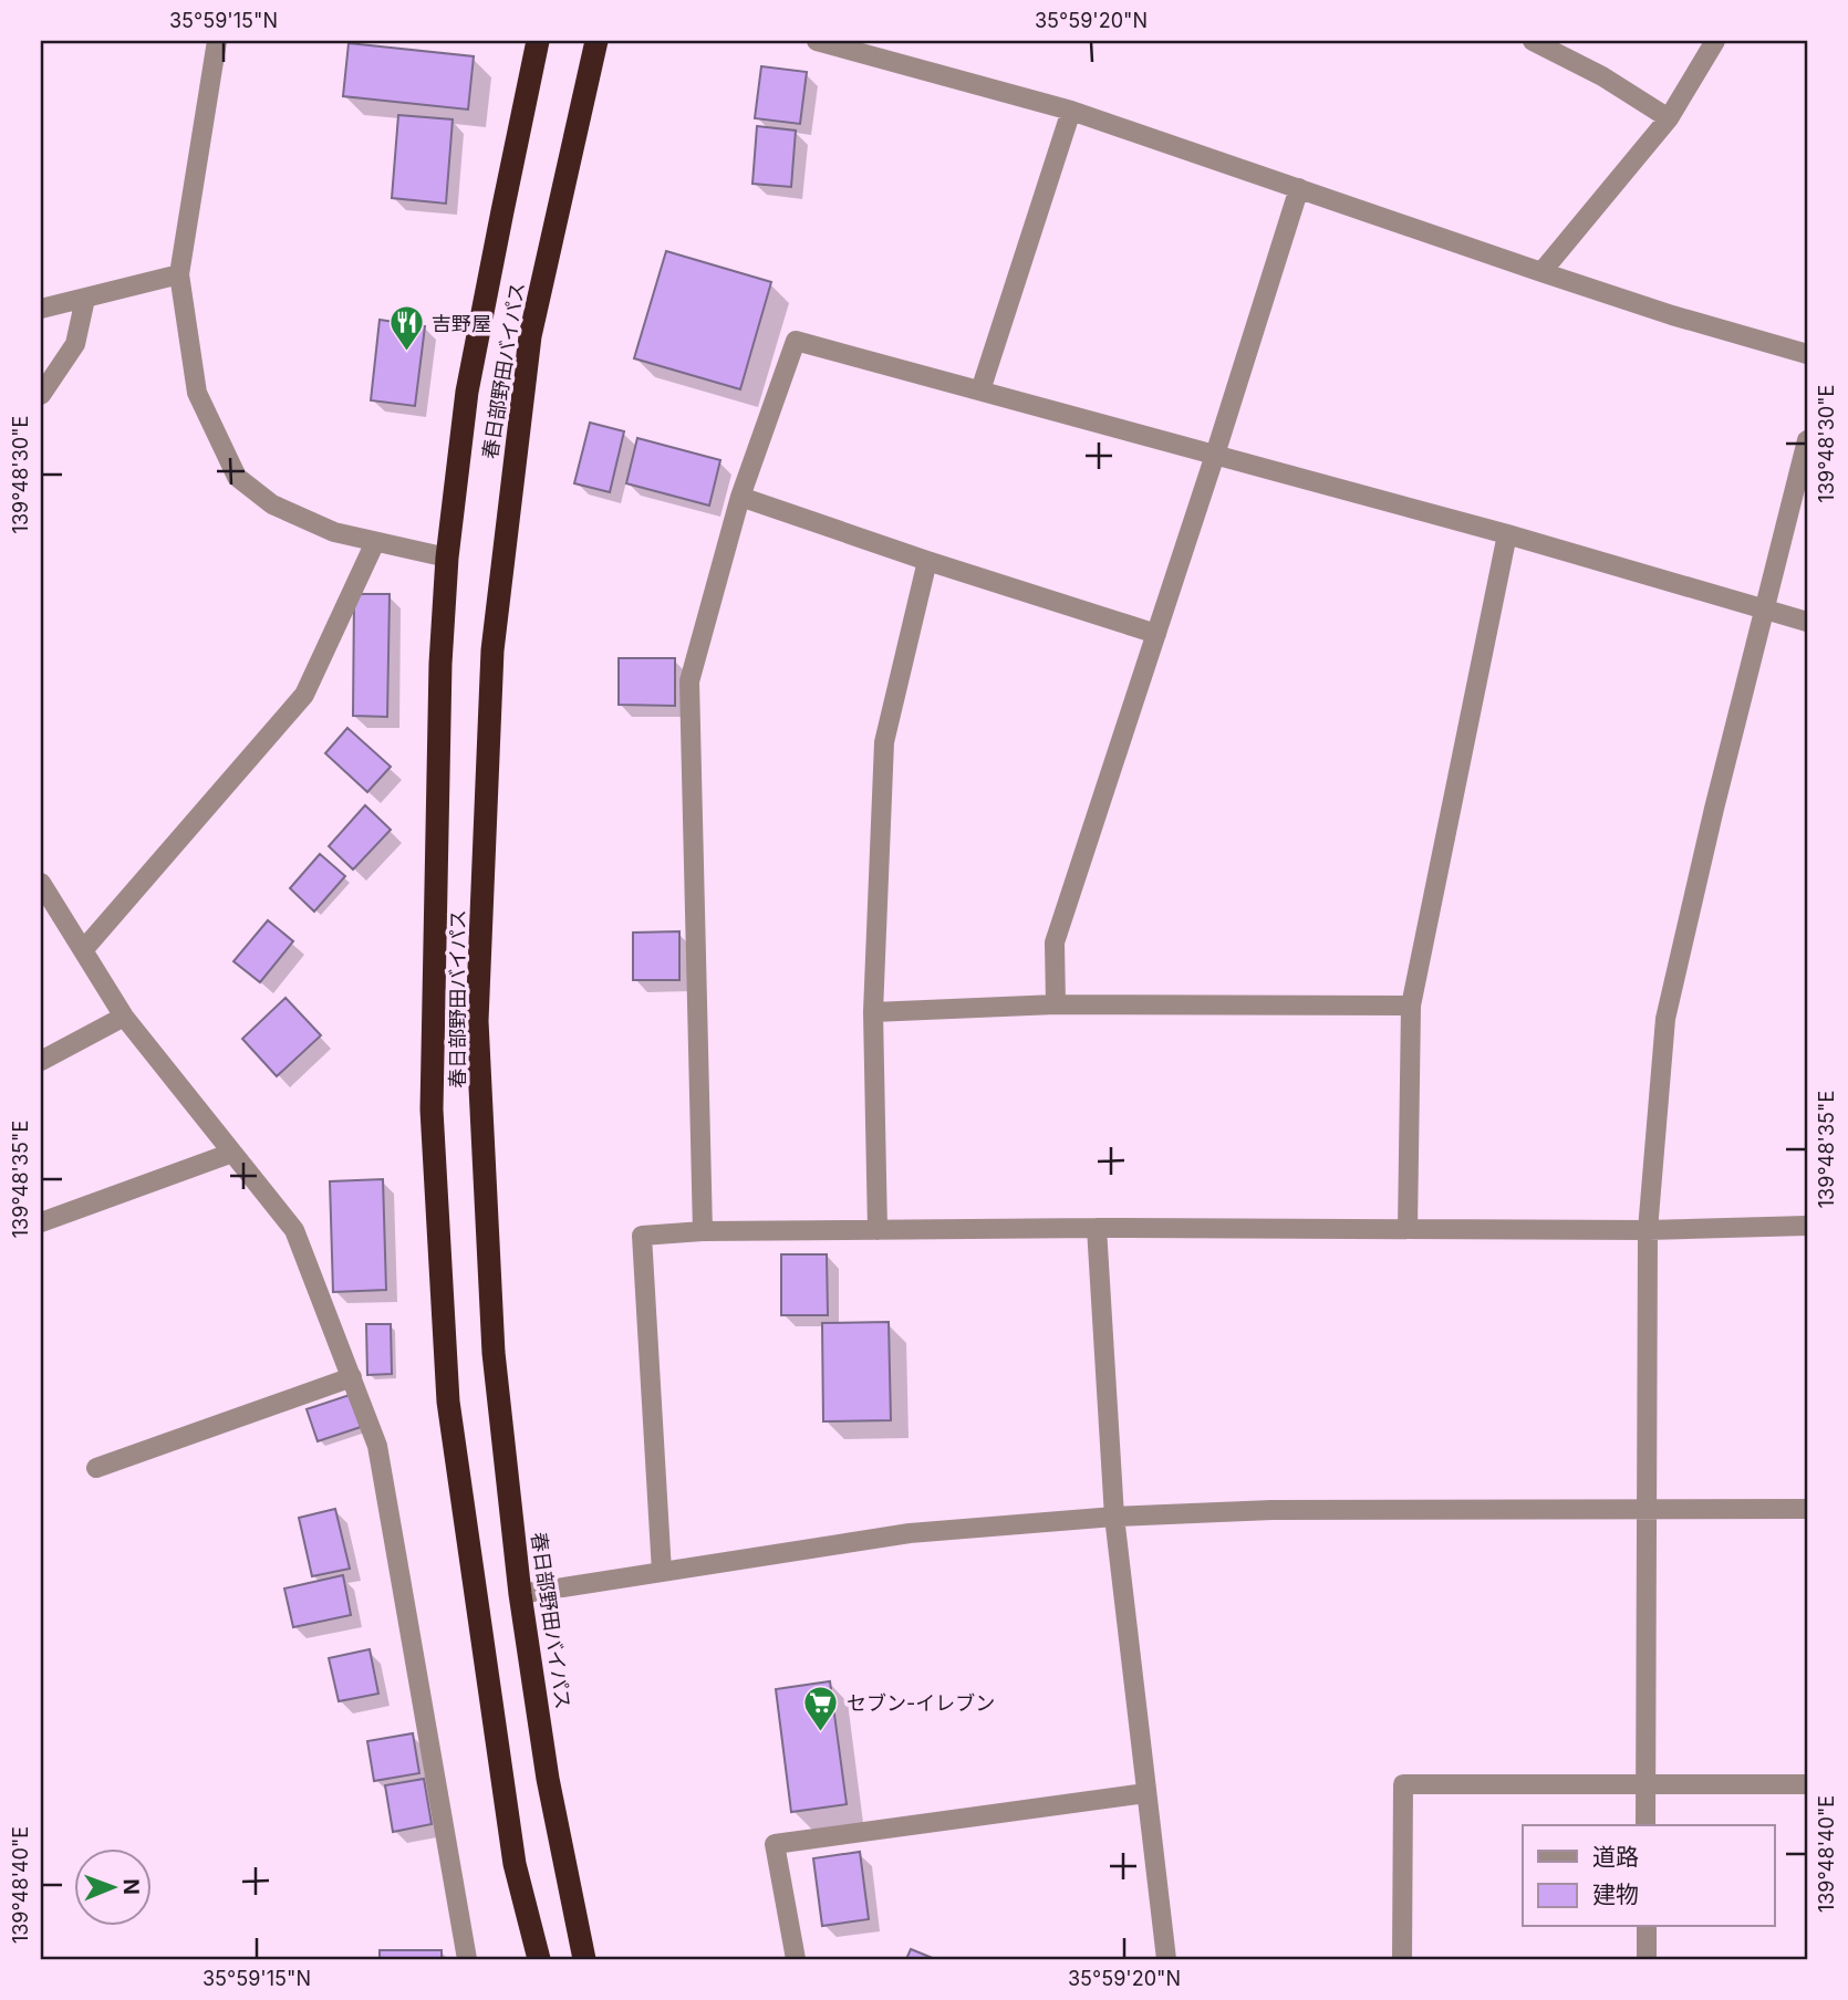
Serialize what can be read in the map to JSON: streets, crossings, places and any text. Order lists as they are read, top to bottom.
{
  "streets": {
    "highway": ["春日部野田バイパス"]
  },
  "places": {
    "restaurant": ["吉野屋"],
    "supermarket": ["セブン-イレブン"]
  },
  "legend": ["道路", "建物"],
  "north": "right",
  "coordinates": [
    "35°59'15\"N",
    "35°59'20\"N",
    "139°48'30\"E",
    "139°48'35\"E",
    "139°48'40\"E"
  ]
}
